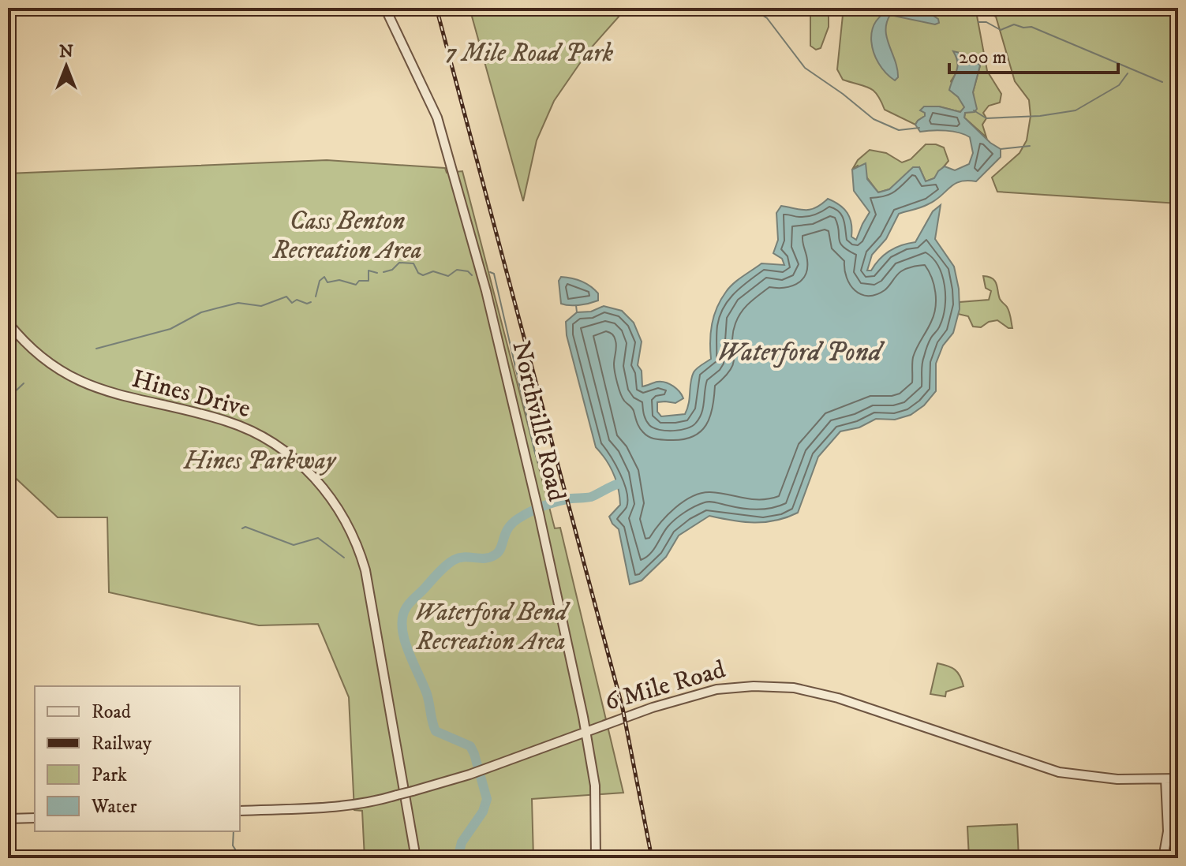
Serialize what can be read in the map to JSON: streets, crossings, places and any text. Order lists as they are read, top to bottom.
{
  "streets": {
    "street": ["Hines Drive", "Northville Road", "6 Mile Road"]
  },
  "crossings": [
    ["Northville Road", "6 Mile Road"]
  ],
  "water": ["Waterford Pond"],
  "parks": [
    "7 Mile Road Park",
    "Cass Benton Recreation Area",
    "Hines Parkway",
    "Waterford Bend Recreation Area"
  ],
  "legend": [
    "Road",
    "Railway",
    "Park",
    "Water"
  ],
  "scale_bar": "200 m",
  "north": "top"
}
